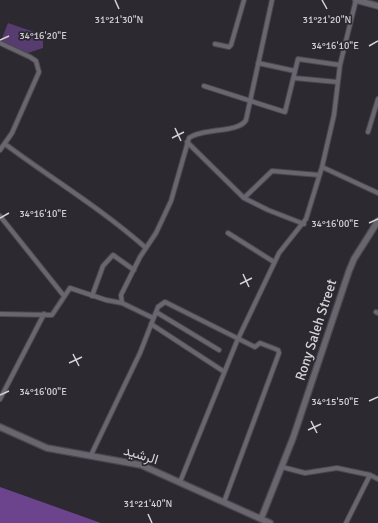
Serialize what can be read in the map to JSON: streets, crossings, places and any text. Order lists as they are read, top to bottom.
{
  "streets": {
    "street": ["Rony Saleh Street", "الرشيد"]
  },
  "crossings": [
    ["Rony Saleh Street", "الرشيد"]
  ],
  "coordinates": [
    "31°21'20\"N",
    "31°21'30\"N",
    "34°16'20\"E",
    "34°16'10\"E",
    "34°16'00\"E",
    "34°15'50\"E",
    "31°21'40\"N"
  ]
}
